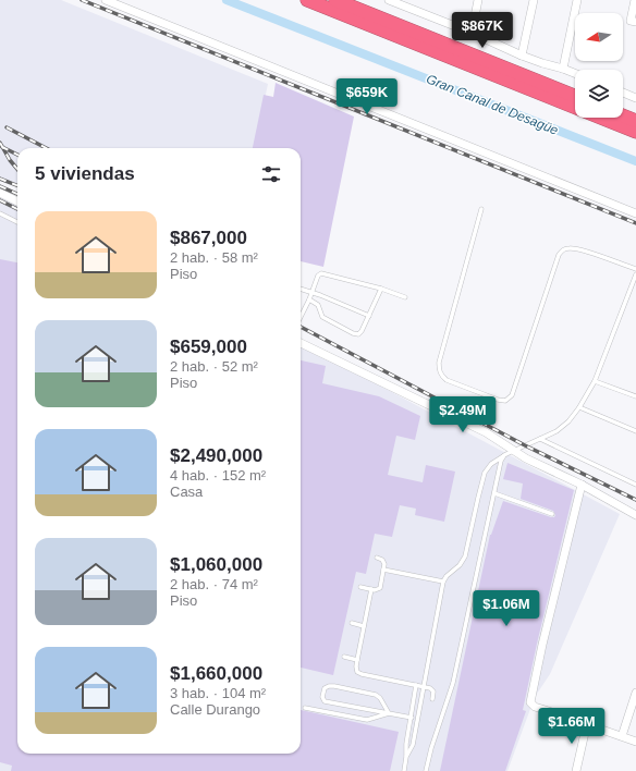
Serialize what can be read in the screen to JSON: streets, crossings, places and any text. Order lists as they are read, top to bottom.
{
  "water": ["Gran Canal de Desagüe"],
  "north": "left",
  "page": {
    "price": [
      "$867K",
      "$659K",
      "$2.49M",
      "$1.06M",
      "$1.66M"
    ],
    "heading": "5 viviendas",
    "list": [
      {
        "name": "$867,000",
        "note": "2 hab. · 58 m² · Piso"
      },
      {
        "name": "$659,000",
        "note": "2 hab. · 52 m² · Piso"
      },
      {
        "name": "$2,490,000",
        "note": "4 hab. · 152 m² · Casa"
      },
      {
        "name": "$1,060,000",
        "note": "2 hab. · 74 m² · Piso"
      },
      {
        "name": "$1,660,000",
        "note": "3 hab. · 104 m² · Calle Durango"
      }
    ]
  }
}
